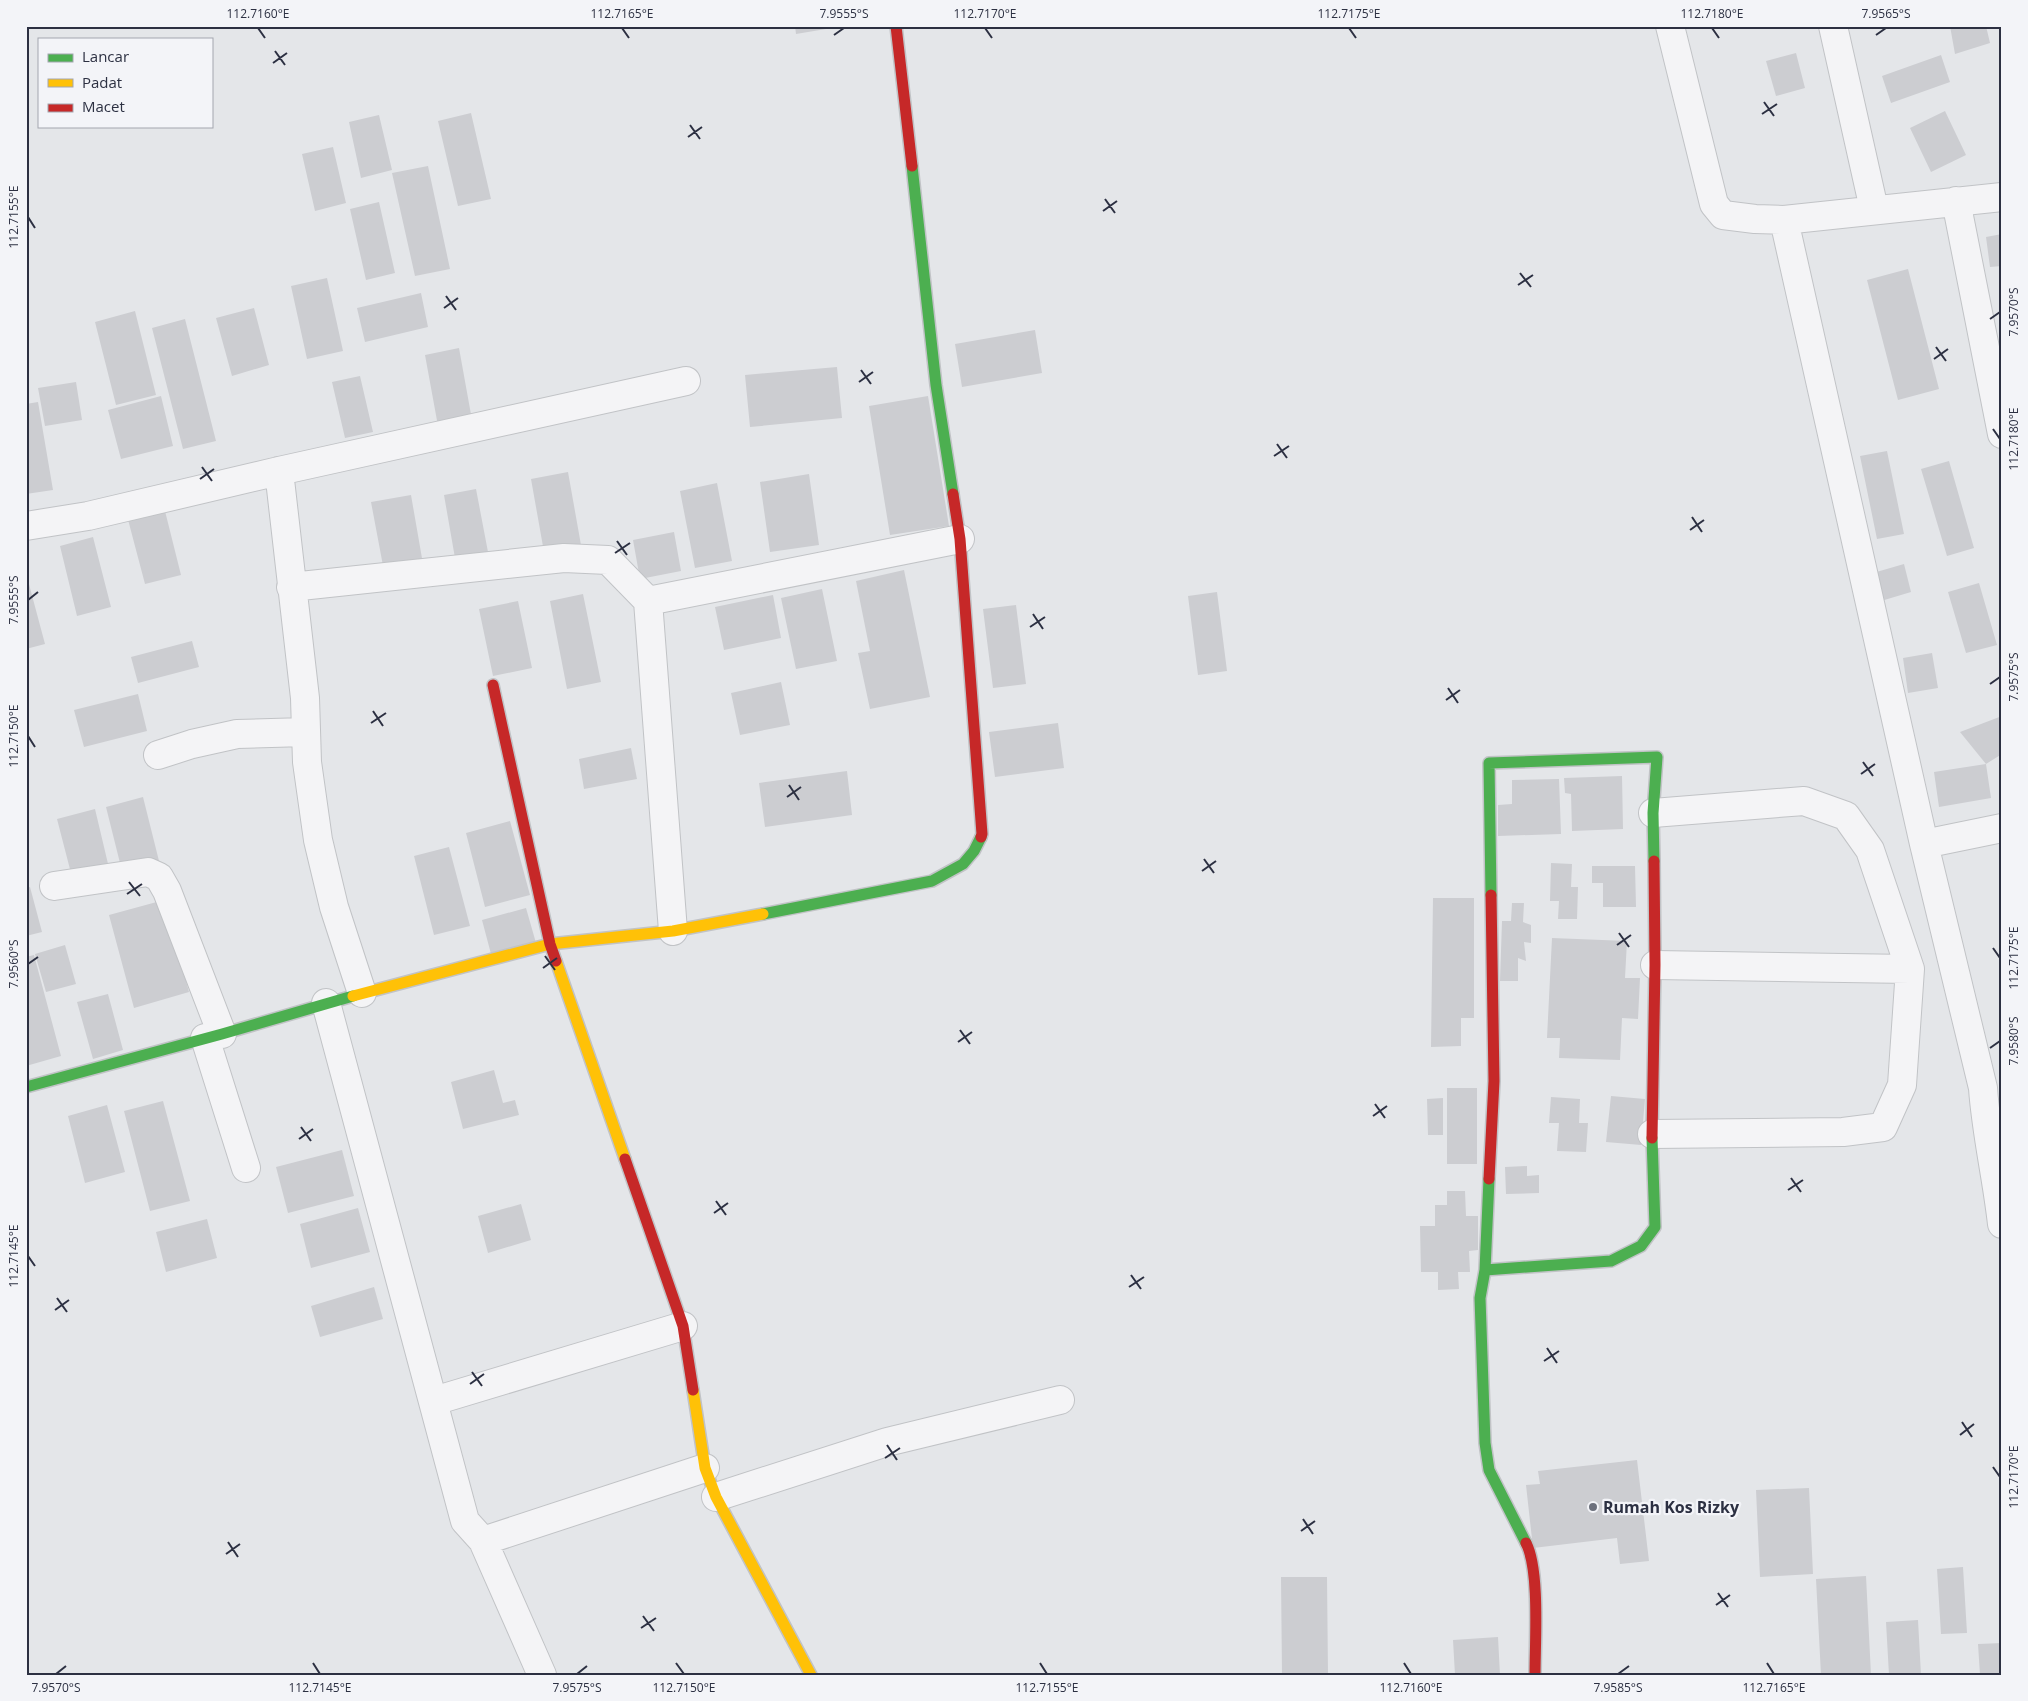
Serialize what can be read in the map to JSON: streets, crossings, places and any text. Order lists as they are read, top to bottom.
{
  "places": ["Rumah Kos Rizky"],
  "legend": ["Lancar", "Padat", "Macet"],
  "coordinates": [
    "112.7160°E",
    "112.7165°E",
    "7.9555°S",
    "112.7170°E",
    "112.7175°E",
    "112.7180°E",
    "7.9565°S",
    "112.7155°E",
    "7.9570°S",
    "7.9575°S",
    "112.7150°E",
    "7.9560°S",
    "7.9580°S",
    "112.7145°E",
    "7.9585°S"
  ]
}
